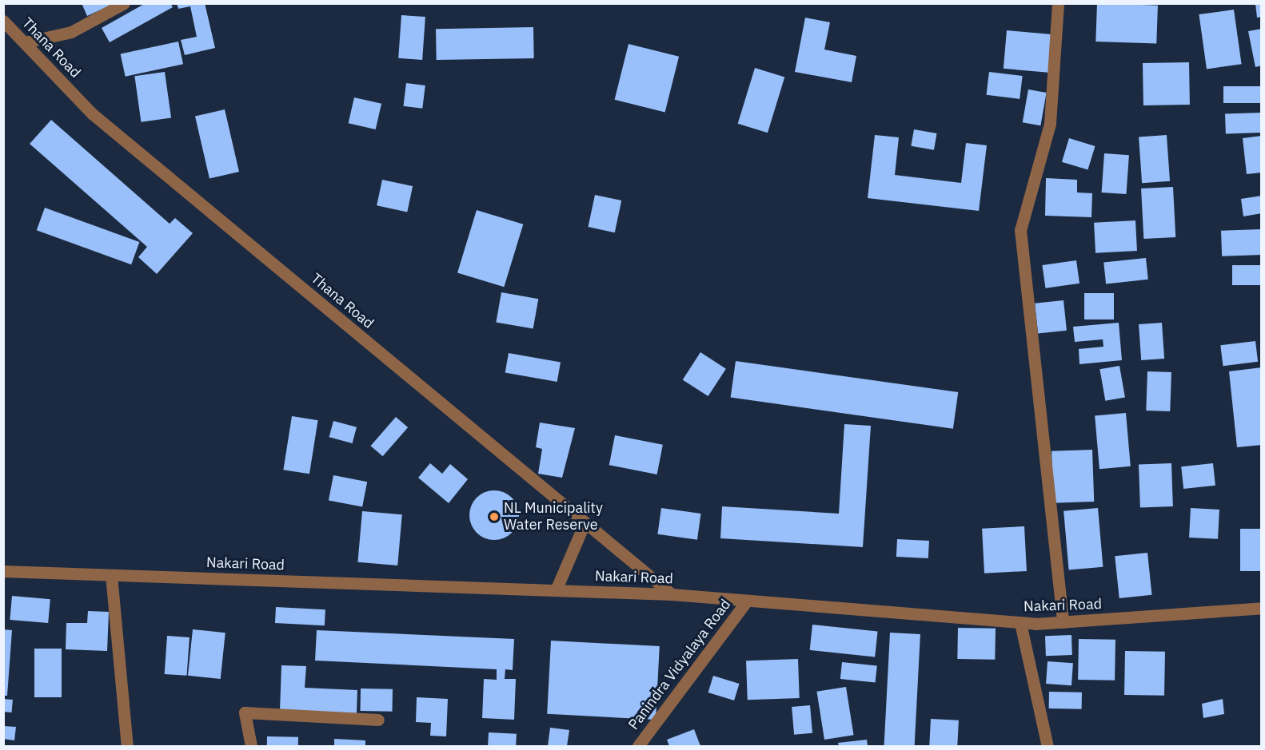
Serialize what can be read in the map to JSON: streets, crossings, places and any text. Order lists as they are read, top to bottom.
{
  "streets": {
    "street": ["Thana Road", "Nakari Road", "Panindra Vidyalaya Road"]
  },
  "crossings": [
    ["Thana Road", "Nakari Road"],
    ["Nakari Road", "Panindra Vidyalaya Road"]
  ],
  "places": ["NL Municipality Water Reserve"]
}
